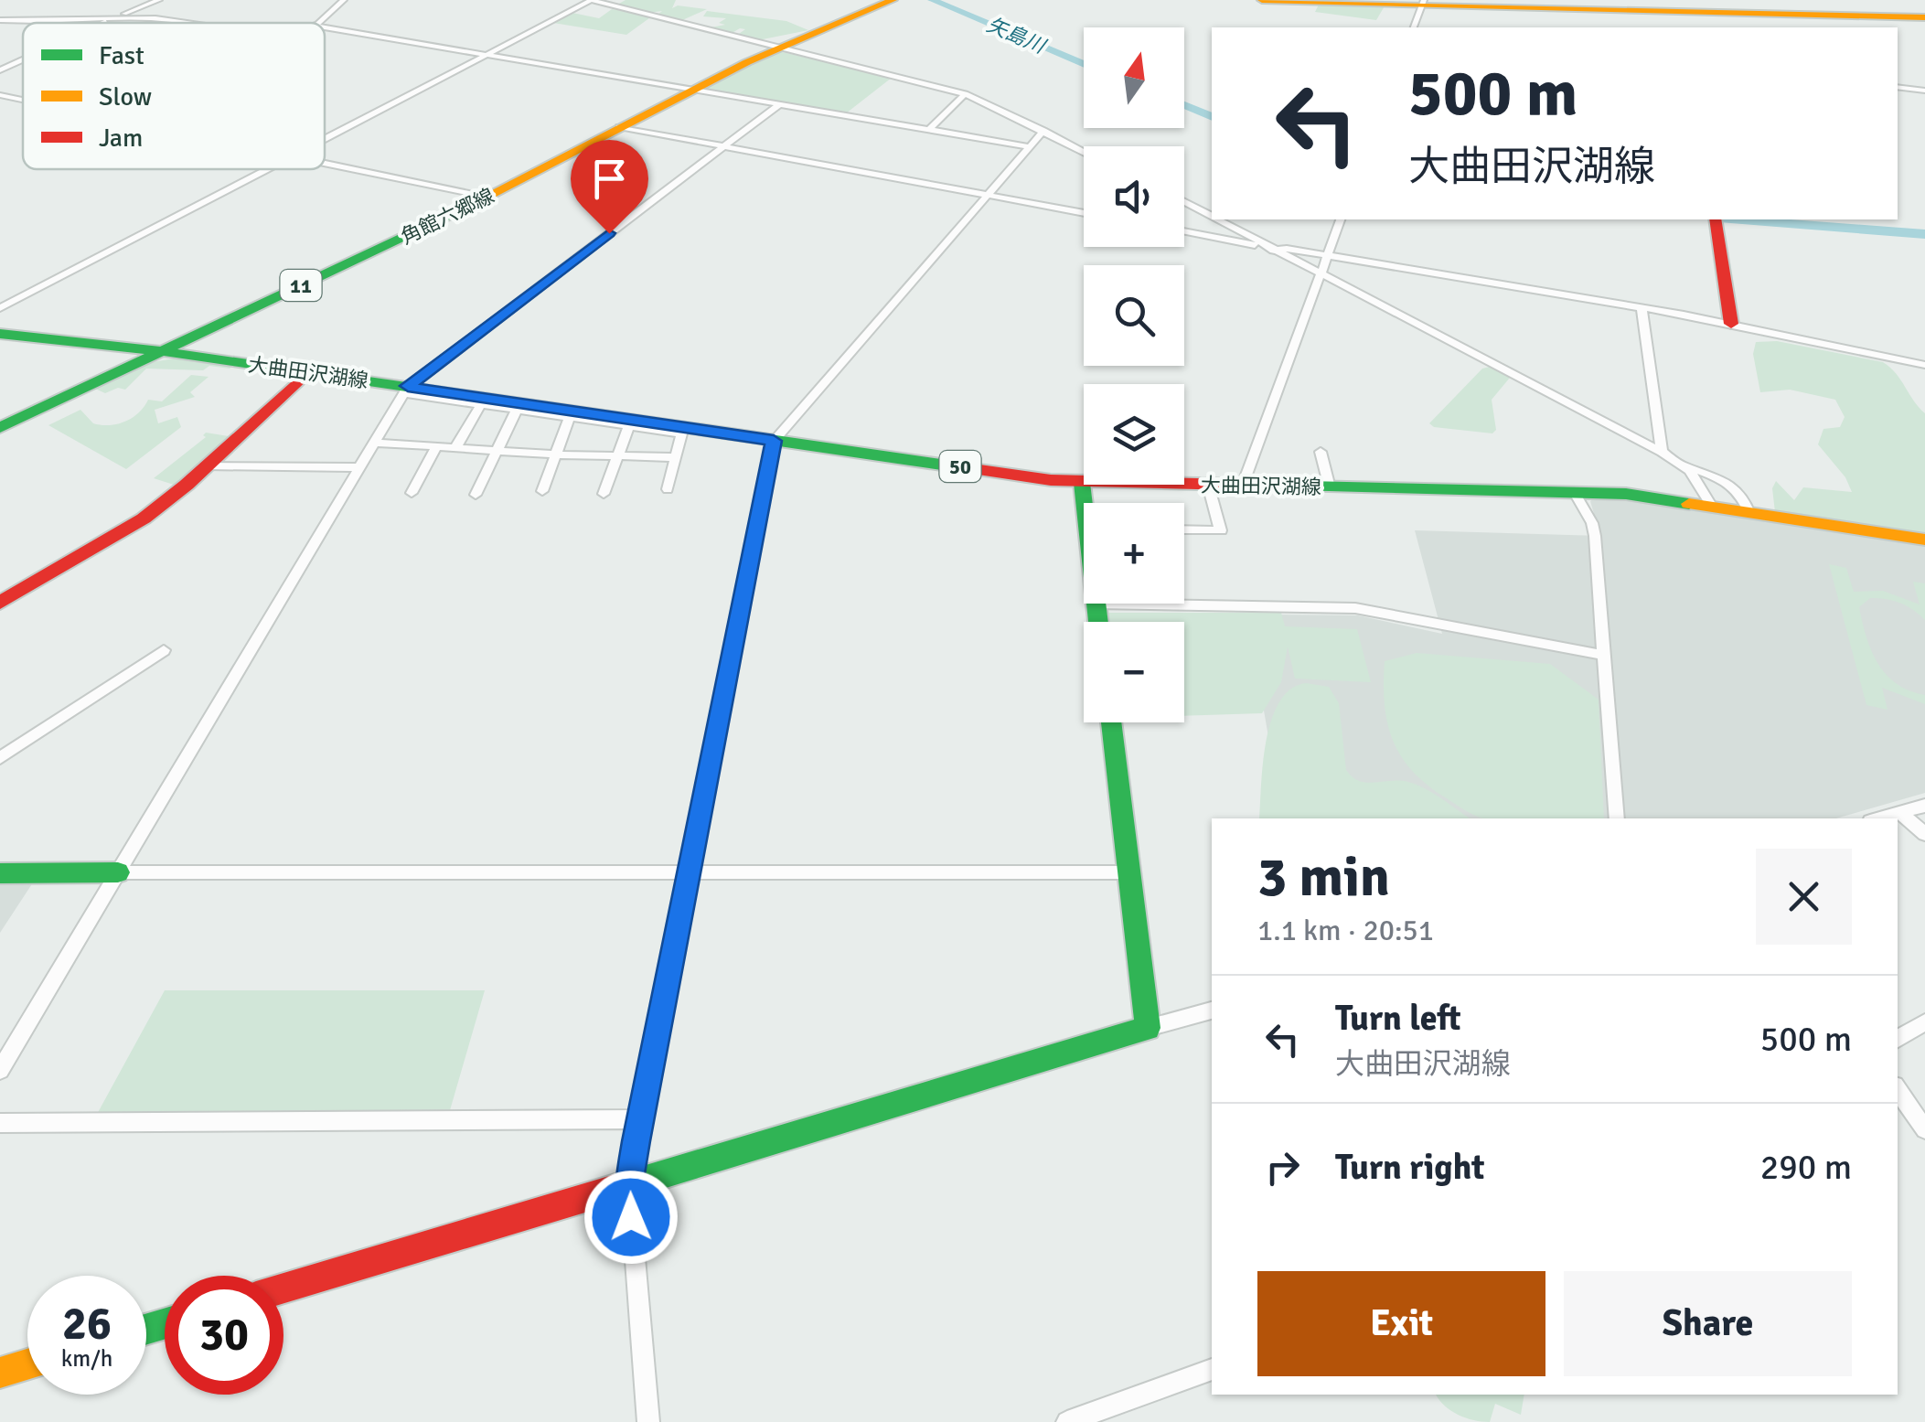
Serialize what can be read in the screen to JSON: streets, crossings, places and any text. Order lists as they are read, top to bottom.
{
  "streets": {
    "main road": [
      "角館六郷線",
      "11",
      "大曲田沢湖線",
      "50"
    ]
  },
  "crossings": [
    ["角館六郷線", "大曲田沢湖線"]
  ],
  "water": ["矢島川"],
  "legend": ["Fast", "Slow", "Jam"],
  "north": "top",
  "page": {
    "map_buttons": ["+", "−"],
    "turn": ["500 m", "大曲田沢湖線"],
    "heading": ["3 min", "1.1 km · 20:51"],
    "list": [
      {
        "name": "Turn left",
        "note": "大曲田沢湖線",
        "value": "500 m"
      },
      {
        "name": "Turn right",
        "value": "290 m"
      }
    ],
    "buttons": ["Exit", "Share"],
    "speed": "26 km/h",
    "limit": "30"
  }
}
